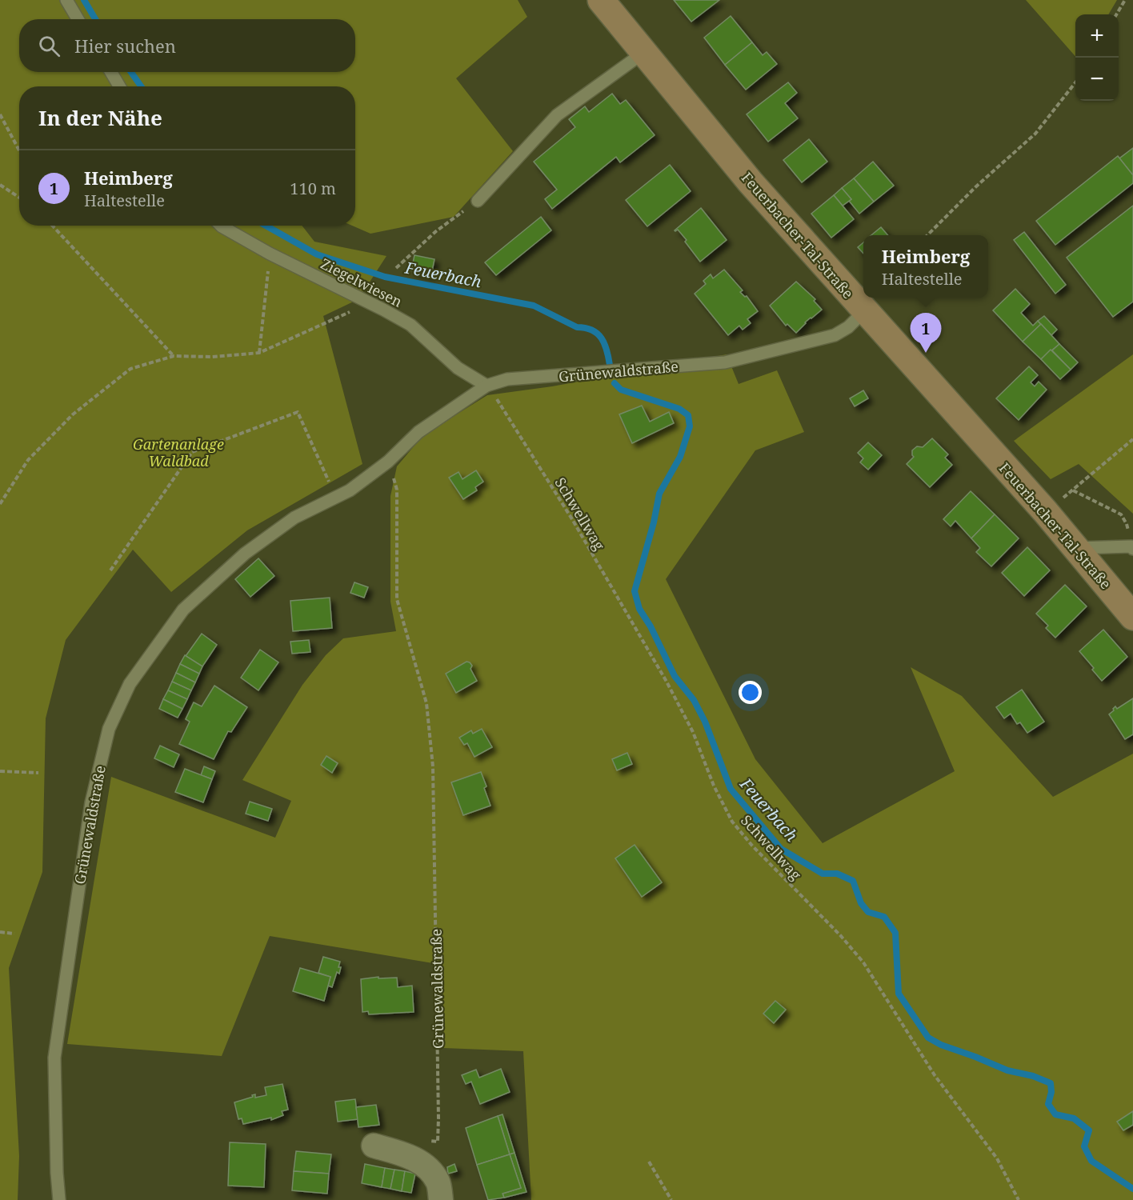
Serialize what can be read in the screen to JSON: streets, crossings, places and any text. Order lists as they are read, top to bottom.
{
  "streets": {
    "main road": ["Feuerbacher-Tal-Straße"],
    "lane": ["Ziegelwiesen", "Grünewaldstraße"],
    "path": ["Schwellwag"]
  },
  "crossings": [
    ["Feuerbacher-Tal-Straße", "Grünewaldstraße"],
    ["Ziegelwiesen", "Grünewaldstraße"],
    ["Ziegelwiesen", "Schwellwag"],
    ["Grünewaldstraße", "Schwellwag"]
  ],
  "water": ["Feuerbach"],
  "parks": ["Gartenanlage Waldbad"],
  "page": {
    "map_buttons": ["+", "−"],
    "search": "Hier suchen",
    "heading": "In der Nähe",
    "list": [
      {
        "mark": "1",
        "name": "Heimberg",
        "note": "Haltestelle",
        "value": "110 m"
      }
    ],
    "popup": ["Heimberg", "Haltestelle"],
    "pins": "1"
  }
}
